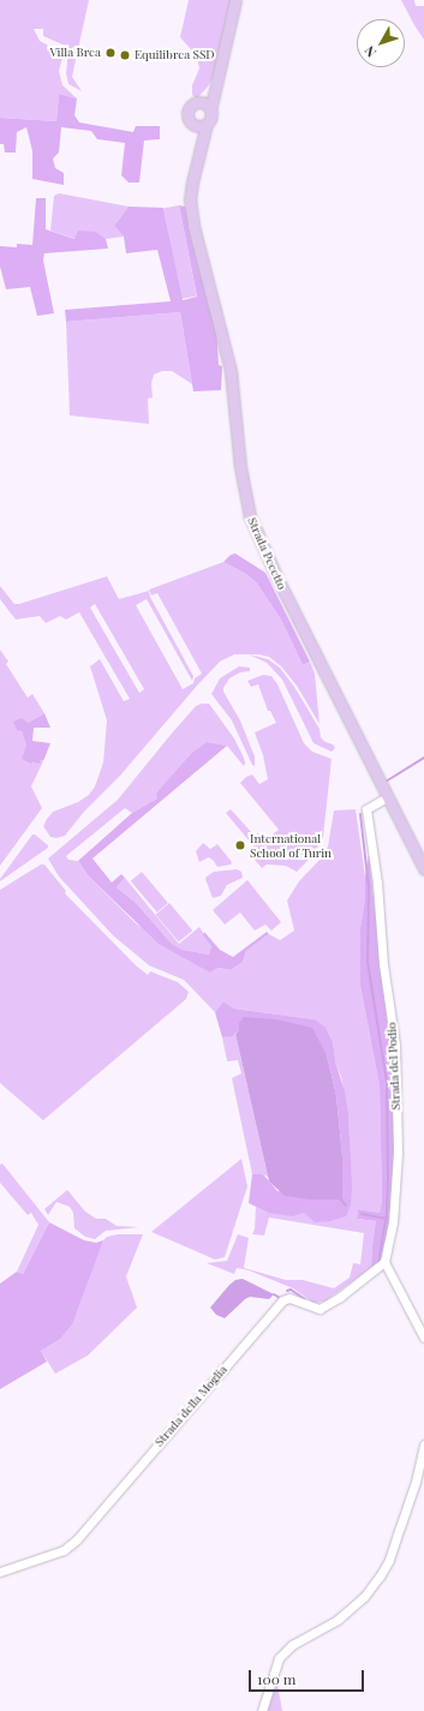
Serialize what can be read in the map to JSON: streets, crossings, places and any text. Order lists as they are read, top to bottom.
{
  "streets": {
    "main road": ["Strada Pecetto"],
    "street": ["Strada del Podio", "Strada della Moglia"]
  },
  "crossings": [
    ["Strada Pecetto", "Strada del Podio"],
    ["Strada del Podio", "Strada della Moglia"]
  ],
  "places": ["Villa Brea", "Equilibrea SSD", "International School of Turin"],
  "scale_bar": "100 m",
  "north": "bottom left"
}
